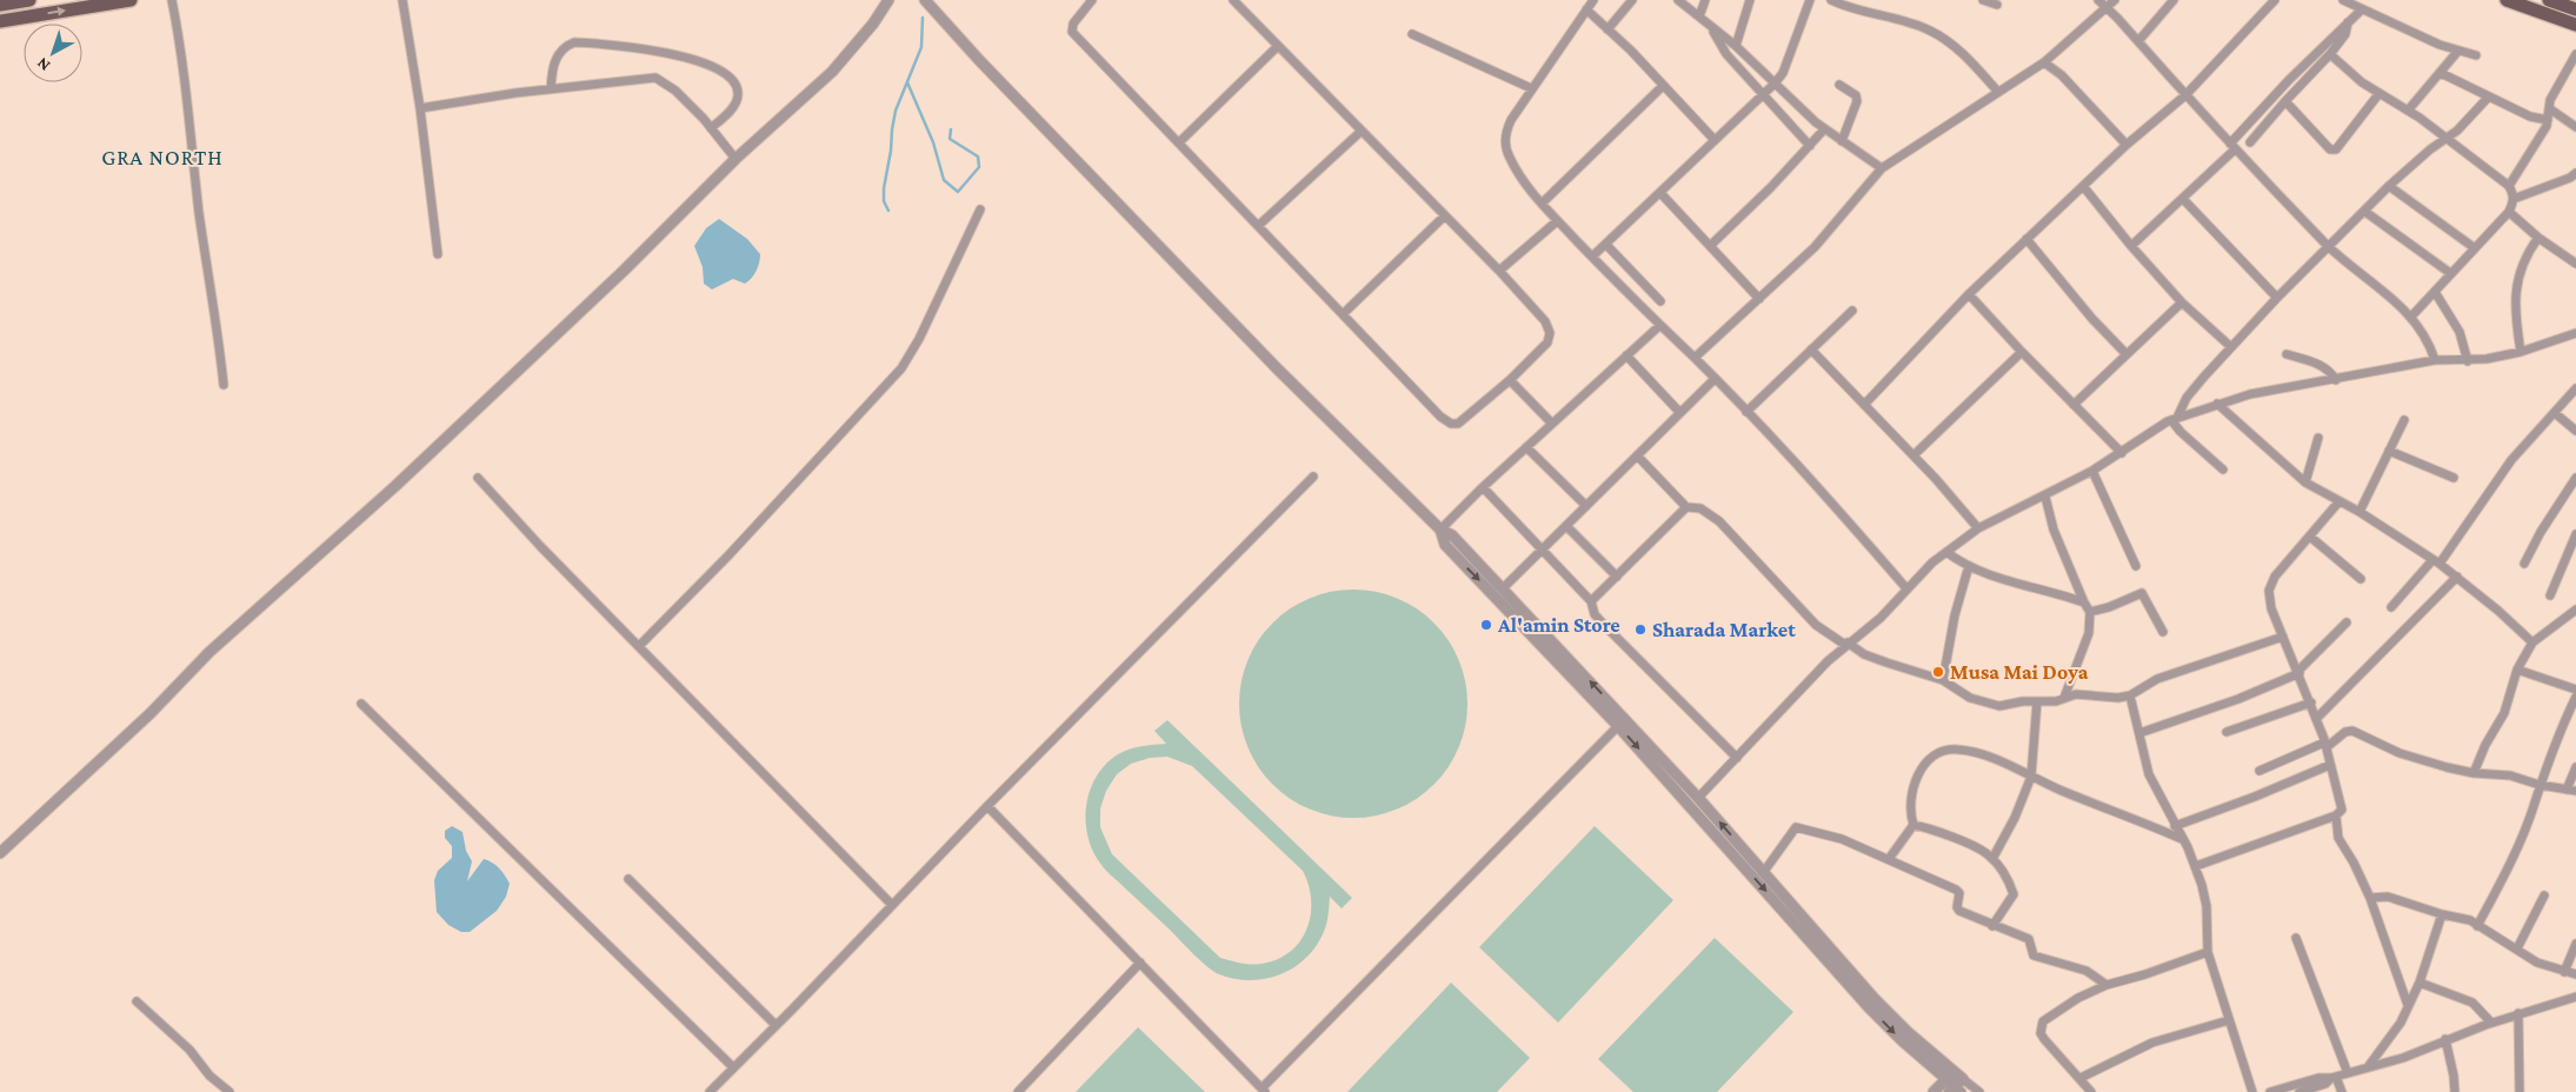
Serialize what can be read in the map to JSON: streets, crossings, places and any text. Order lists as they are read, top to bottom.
{
  "districts": ["GRA NORTH"],
  "places": ["Al'amin Store", "Sharada Market", "Musa Mai Doya"],
  "north": "bottom left"
}
